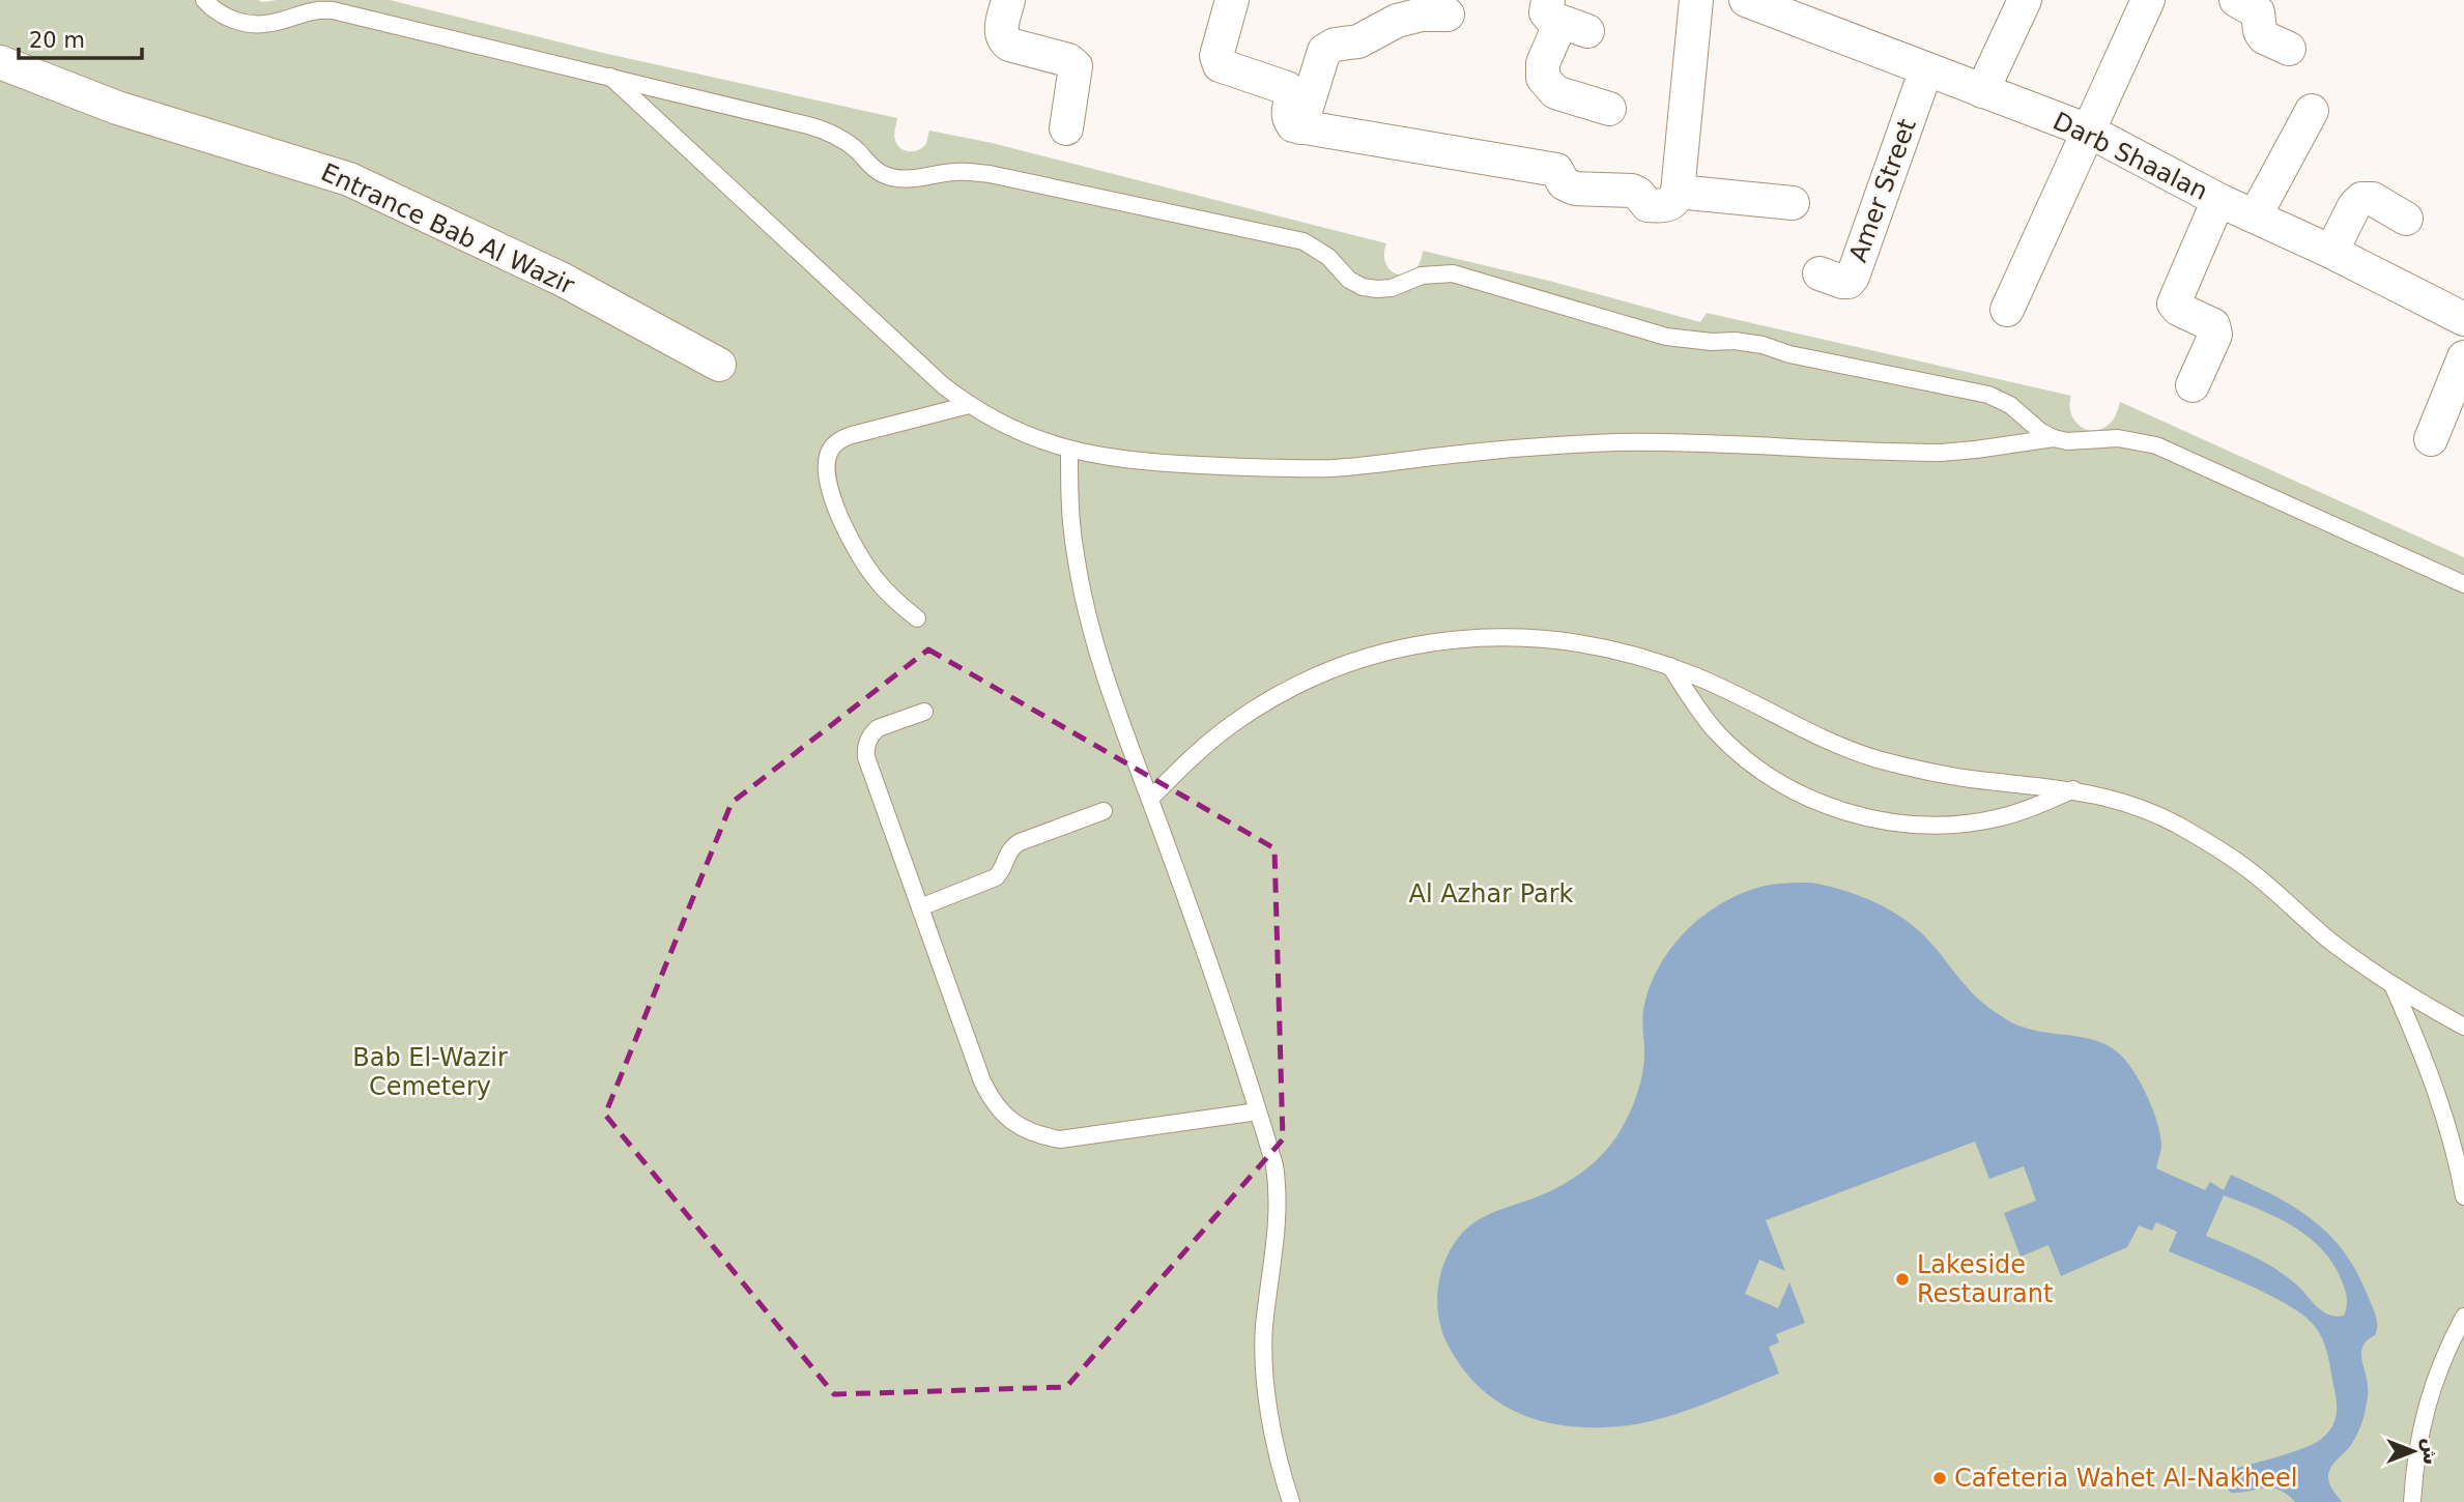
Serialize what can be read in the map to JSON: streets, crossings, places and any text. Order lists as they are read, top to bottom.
{
  "streets": {
    "street": ["Darb Shaalan", "Amer Street", "Entrance Bab Al Wazir"]
  },
  "crossings": [
    ["Darb Shaalan", "Amer Street"]
  ],
  "parks": ["Al Azhar Park", "Bab El-Wazir Cemetery"],
  "places": ["Lakeside Restaurant", "Cafeteria Wahet Al-Nakheel"],
  "scale_bar": "20 m",
  "north": "right"
}
